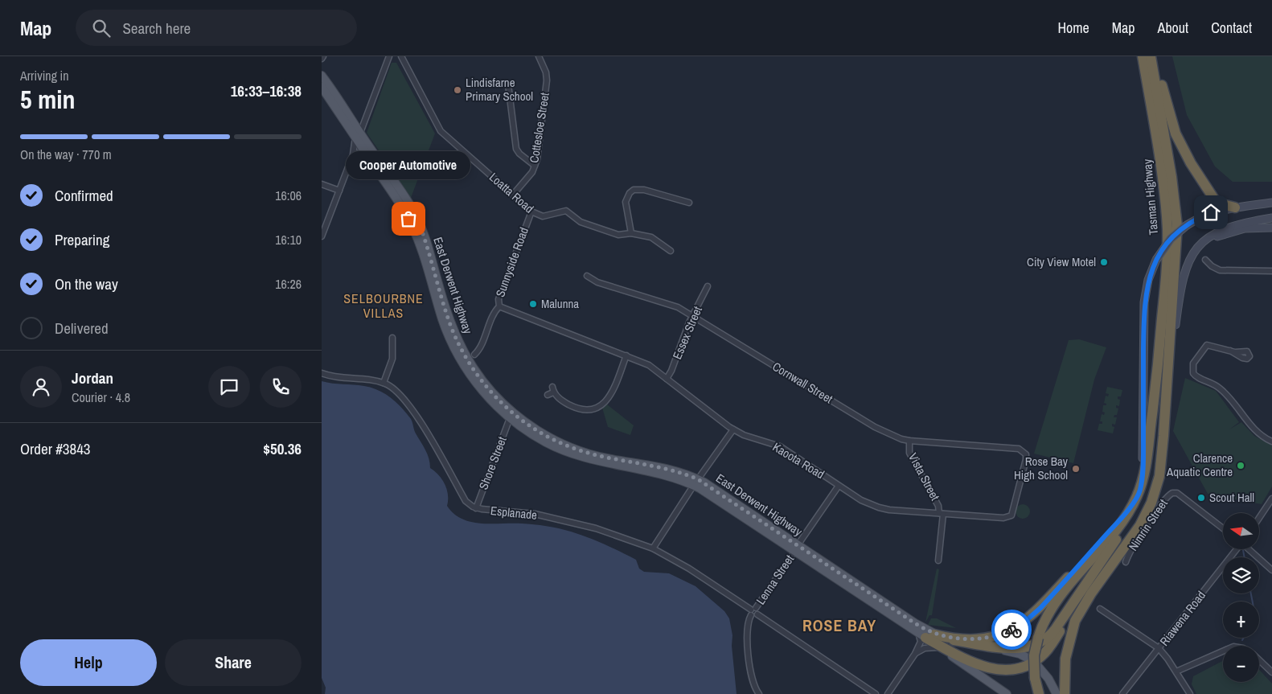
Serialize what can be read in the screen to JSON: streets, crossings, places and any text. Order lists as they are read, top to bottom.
{
  "streets": {
    "highway": ["Tasman Highway"],
    "main road": ["East Derwent Highway"],
    "street": [
      "Cottesloe Street",
      "Loatta Road",
      "Sunnyside Road",
      "Essex Street",
      "Cornwall Street",
      "Kaoota Road",
      "Shore Street",
      "Vista Street",
      "Esplanade",
      "Nimrin Street",
      "Lenna Street",
      "Riawena Road"
    ]
  },
  "crossings": [
    ["Cottesloe Street", "Loatta Road"],
    ["Loatta Road", "Sunnyside Road"],
    ["Tasman Highway", "East Derwent Highway"],
    ["Sunnyside Road", "Kaoota Road"],
    ["East Derwent Highway", "Shore Street"],
    ["East Derwent Highway", "Lenna Street"],
    ["Essex Street", "Cornwall Street"],
    ["Essex Street", "Kaoota Road"],
    ["Cornwall Street", "Kaoota Road"],
    ["Cornwall Street", "Vista Street"],
    ["Kaoota Road", "Vista Street"],
    ["Kaoota Road", "Lenna Street"],
    ["Shore Street", "Esplanade"],
    ["Esplanade", "Lenna Street"]
  ],
  "districts": ["SELBOURBNE VILLAS", "ROSE BAY"],
  "places": [
    "Lindisfarne Primary School",
    "Cooper Automotive",
    "City View Motel",
    "Malunna",
    "Clarence Aquatic Centre",
    "Rose Bay High School",
    "Scout Hall"
  ],
  "north": "left",
  "page": {
    "header": "Map",
    "search": "Search here",
    "nav": [
      "Home",
      "Map",
      "About",
      "Contact"
    ],
    "heading": ["5 min", "Arriving in", "16:33–16:38"],
    "panel": [
      "Jordan",
      "Courier · 4.8",
      "Order #3843",
      "$50.36"
    ],
    "bar": "On the way · 770 m",
    "bubble": "Cooper Automotive",
    "list": [
      ["Confirmed", "16:06"],
      ["Preparing", "16:10"],
      ["On the way", "16:26"],
      "Delivered"
    ],
    "map_buttons": ["+", "−"],
    "buttons": ["Help", "Share"]
  }
}
